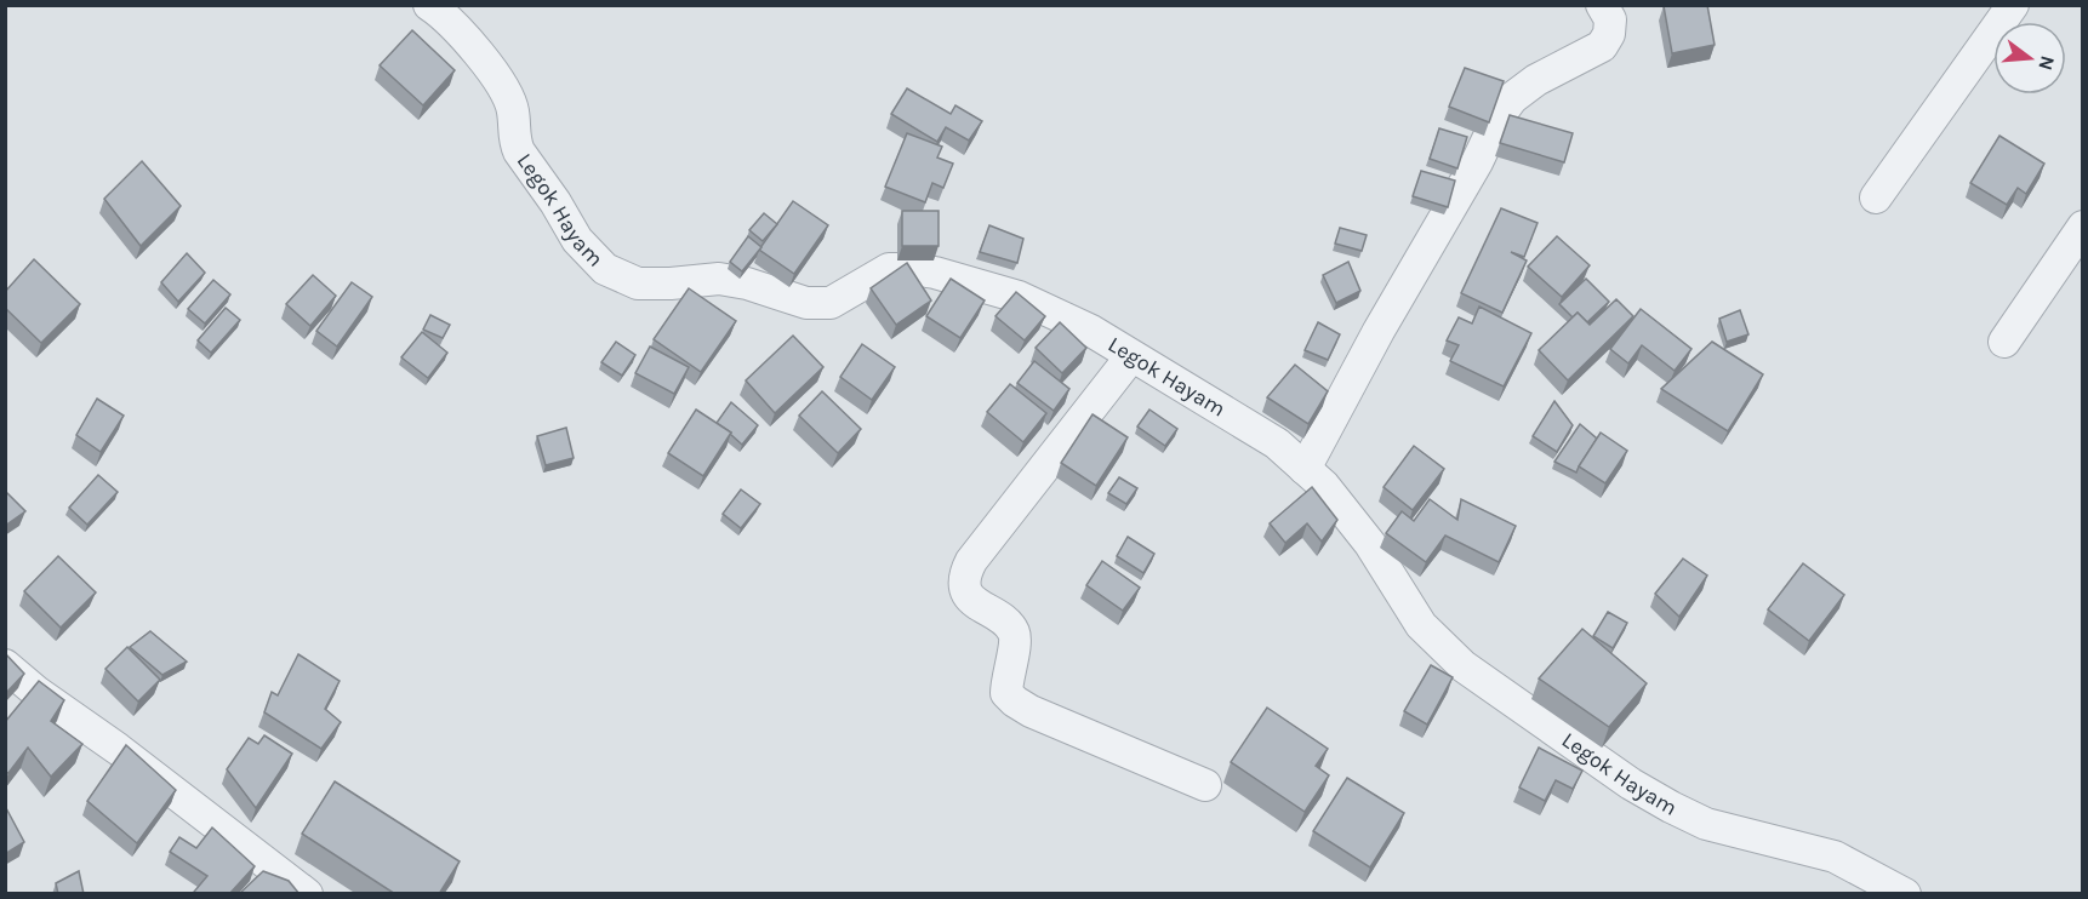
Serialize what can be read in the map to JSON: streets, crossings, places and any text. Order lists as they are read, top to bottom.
{
  "streets": {
    "street": ["Legok Hayam"]
  },
  "north": "right"
}
